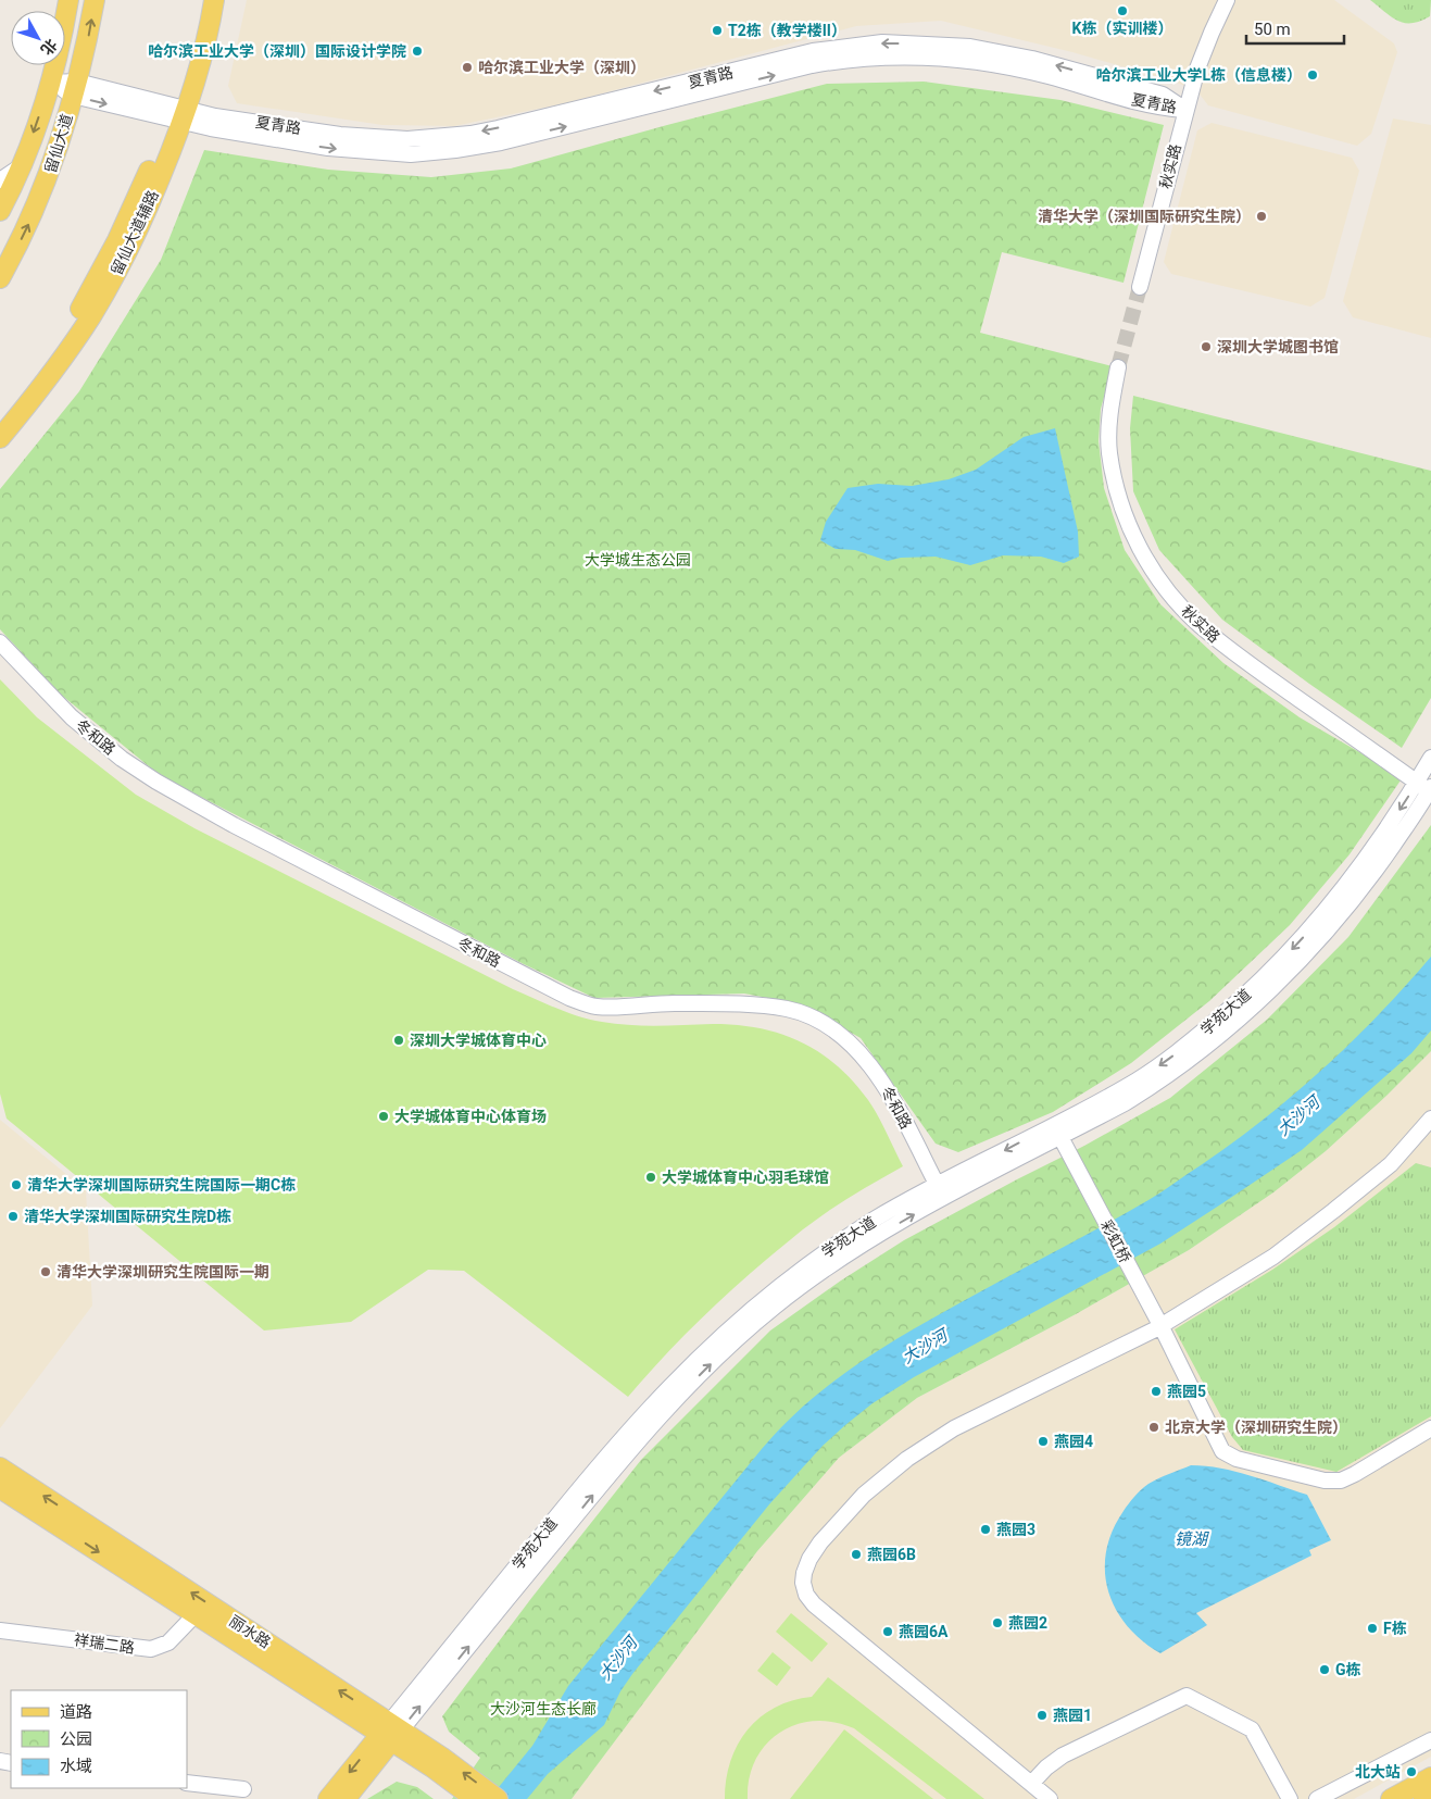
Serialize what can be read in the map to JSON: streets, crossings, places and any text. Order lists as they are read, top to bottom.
{
  "streets": {
    "main road": [
      "留仙大道",
      "留仙大道辅路",
      "学苑大道",
      "丽水路"
    ],
    "street": [
      "夏青路",
      "秋实路",
      "冬和路",
      "彩虹桥",
      "祥瑞二路"
    ]
  },
  "crossings": [
    ["夏青路", "留仙大道"],
    ["夏青路", "秋实路"],
    ["夏青路", "留仙大道辅路"],
    ["秋实路", "学苑大道"],
    ["冬和路", "学苑大道"],
    ["学苑大道", "彩虹桥"],
    ["学苑大道", "丽水路"],
    ["丽水路", "祥瑞二路"]
  ],
  "water": ["大沙河", "镜湖"],
  "parks": ["大学城生态公园", "大沙河生态长廊"],
  "places": [
    "K栋（实训楼）",
    "T2栋（教学楼II）",
    "哈尔滨工业大学（深圳）国际设计学院",
    "哈尔滨工业大学（深圳）",
    "哈尔滨工业大学L栋（信息楼）",
    "清华大学（深圳国际研究生院）",
    "深圳大学城图书馆",
    "深圳大学城体育中心",
    "大学城体育中心体育场",
    "大学城体育中心羽毛球馆",
    "清华大学深圳国际研究生院国际一期C栋",
    "清华大学深圳国际研究生院D栋",
    "清华大学深圳研究生院国际一期",
    "燕园5",
    "北京大学（深圳研究生院）",
    "燕园4",
    "燕园3",
    "燕园6B",
    "燕园2",
    "F栋",
    "燕园6A",
    "G栋",
    "燕园1",
    "北大站"
  ],
  "legend": ["道路", "公园", "水域"],
  "scale_bar": "50 m",
  "north": "bottom right"
}
